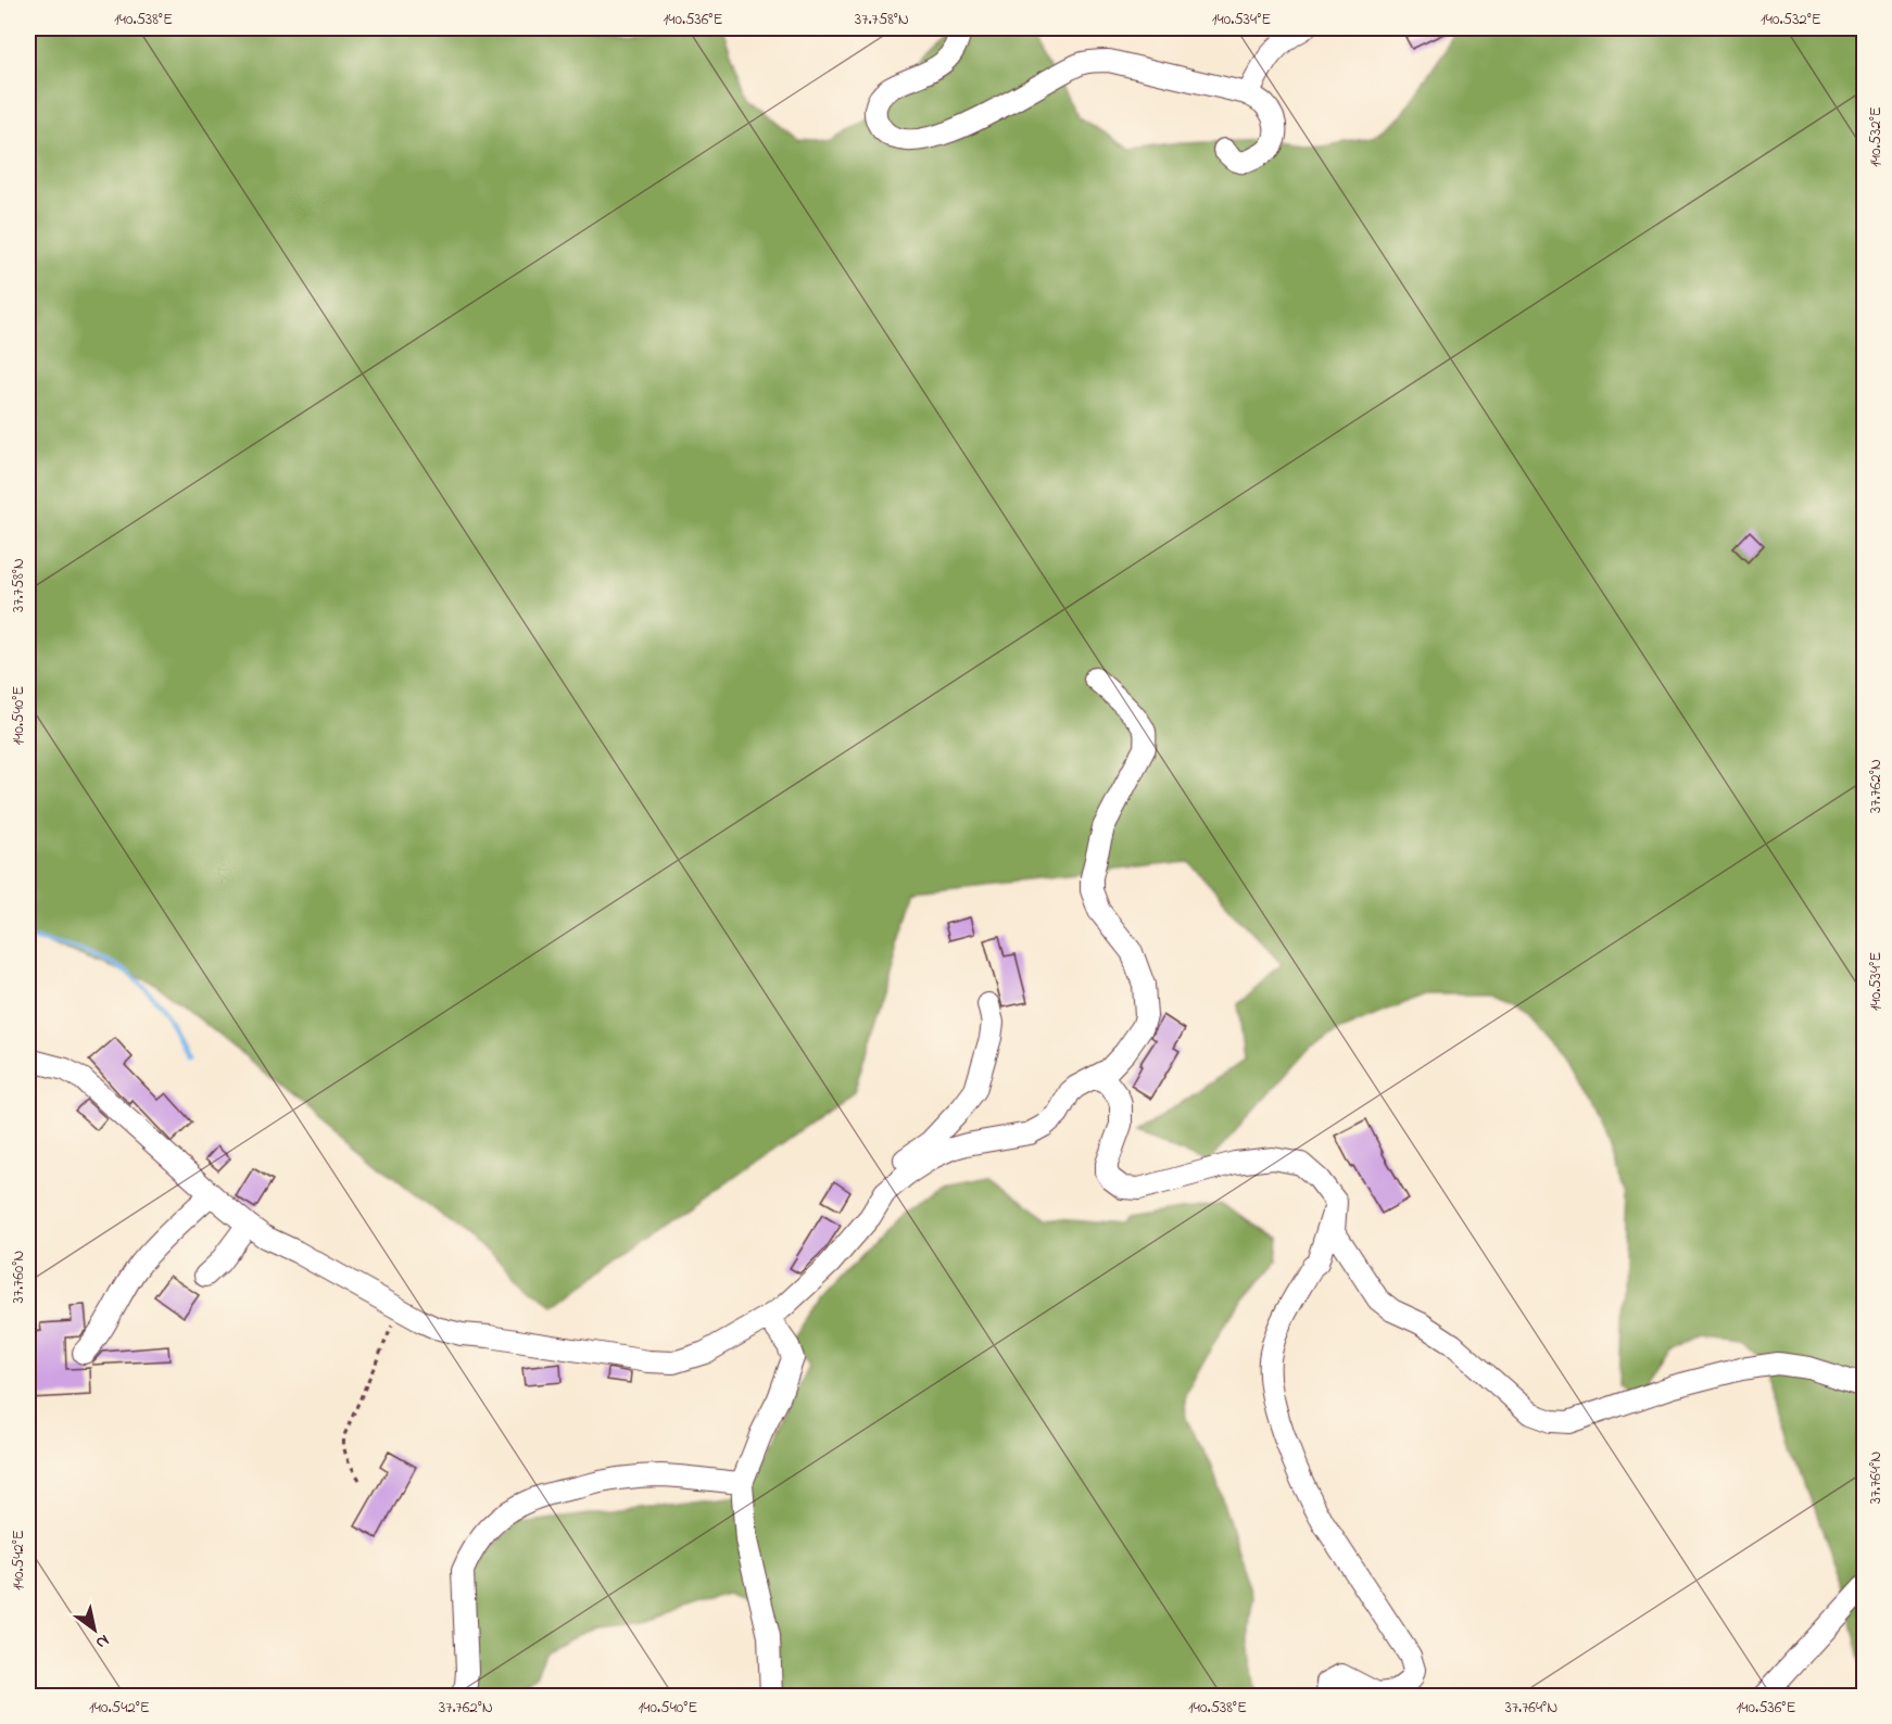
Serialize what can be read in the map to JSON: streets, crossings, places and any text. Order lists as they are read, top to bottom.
{
  "north": "bottom right",
  "coordinates": [
    "140.538°E",
    "140.536°E",
    "37.758°N",
    "140.534°E",
    "140.532°E",
    "140.540°E",
    "37.762°N",
    "37.760°N",
    "37.764°N",
    "140.542°E"
  ]
}
